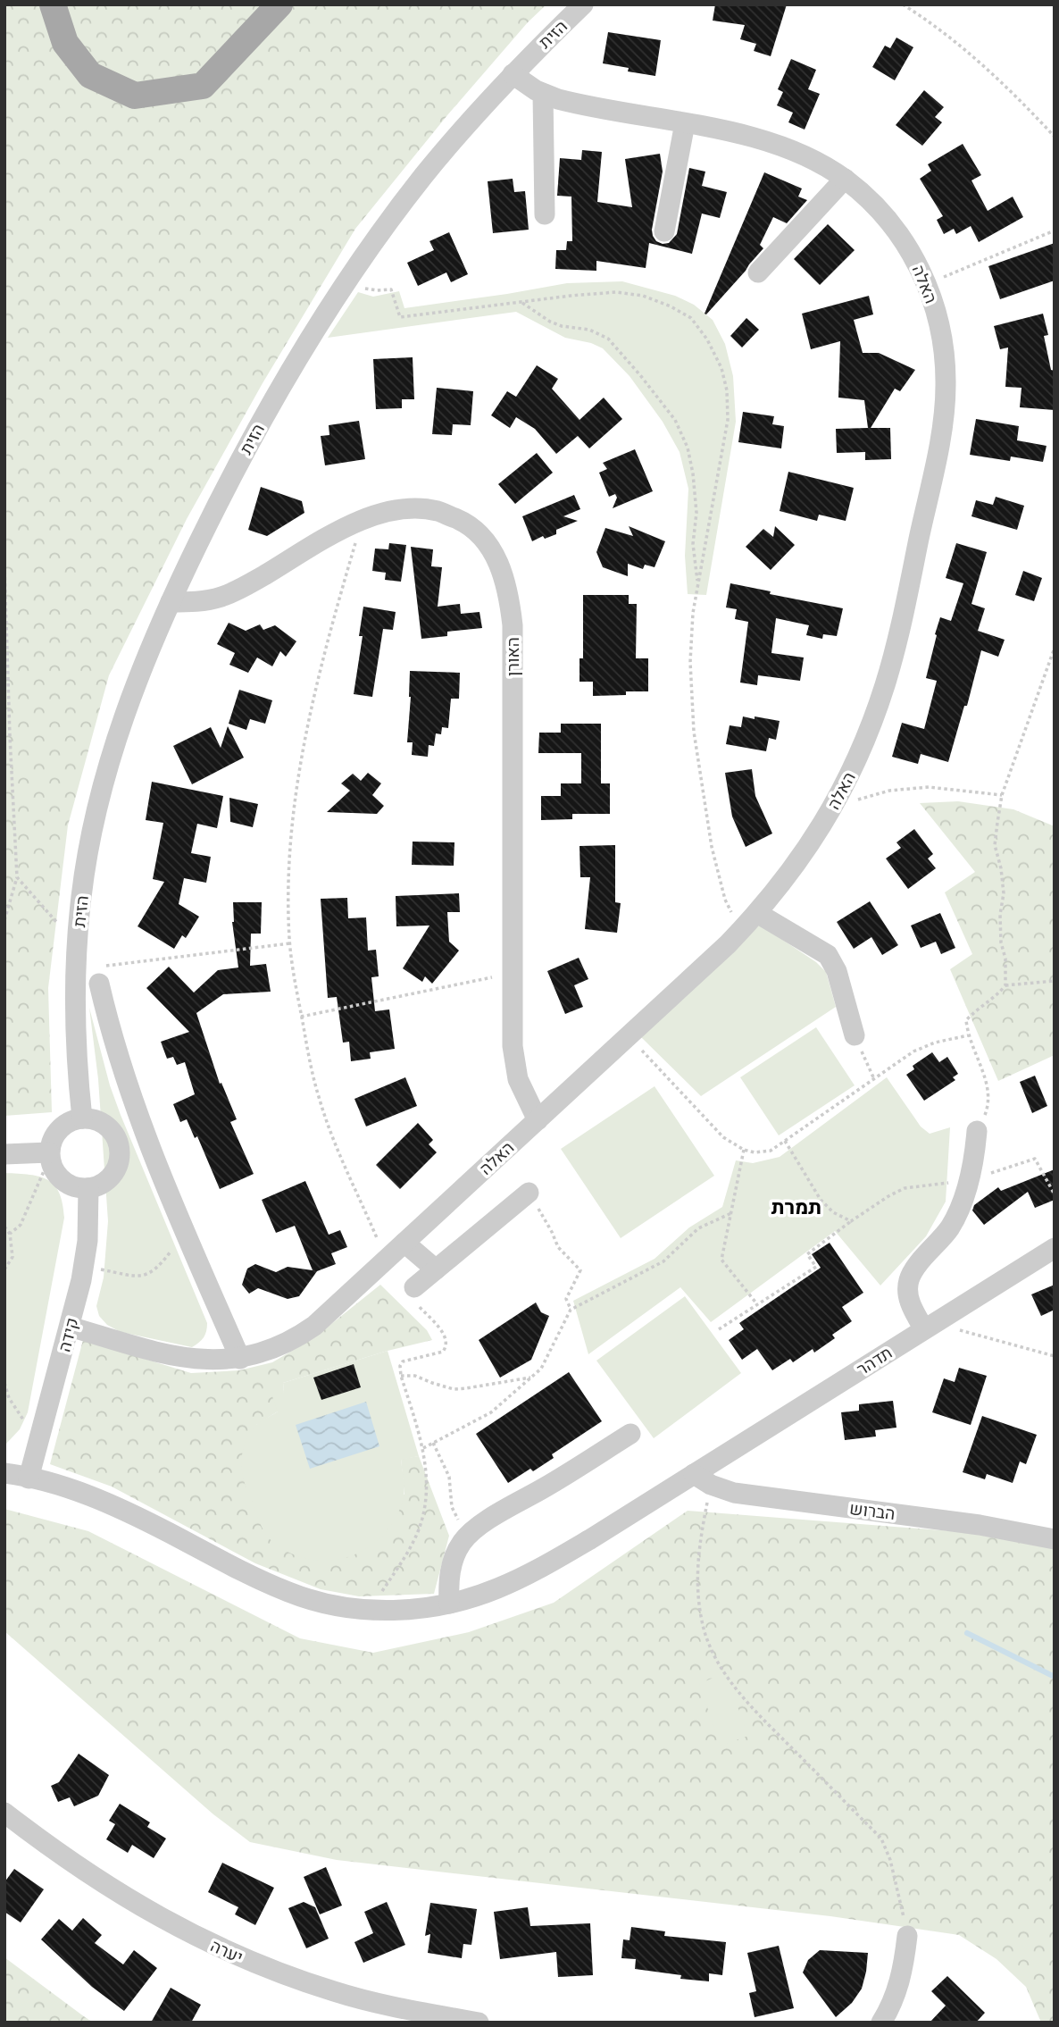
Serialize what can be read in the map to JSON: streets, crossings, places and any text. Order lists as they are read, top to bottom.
{
  "streets": {
    "street": [
      "הזית",
      "האלה",
      "האורן",
      "קידה",
      "תדהר",
      "הברוש",
      "יערה"
    ]
  },
  "crossings": [
    ["הזית", "האלה"],
    ["הזית", "האורן"],
    ["האלה", "האורן"],
    ["האלה", "קידה"],
    ["קידה", "תדהר"],
    ["תדהר", "הברוש"]
  ],
  "districts": ["תמרת"]
}
